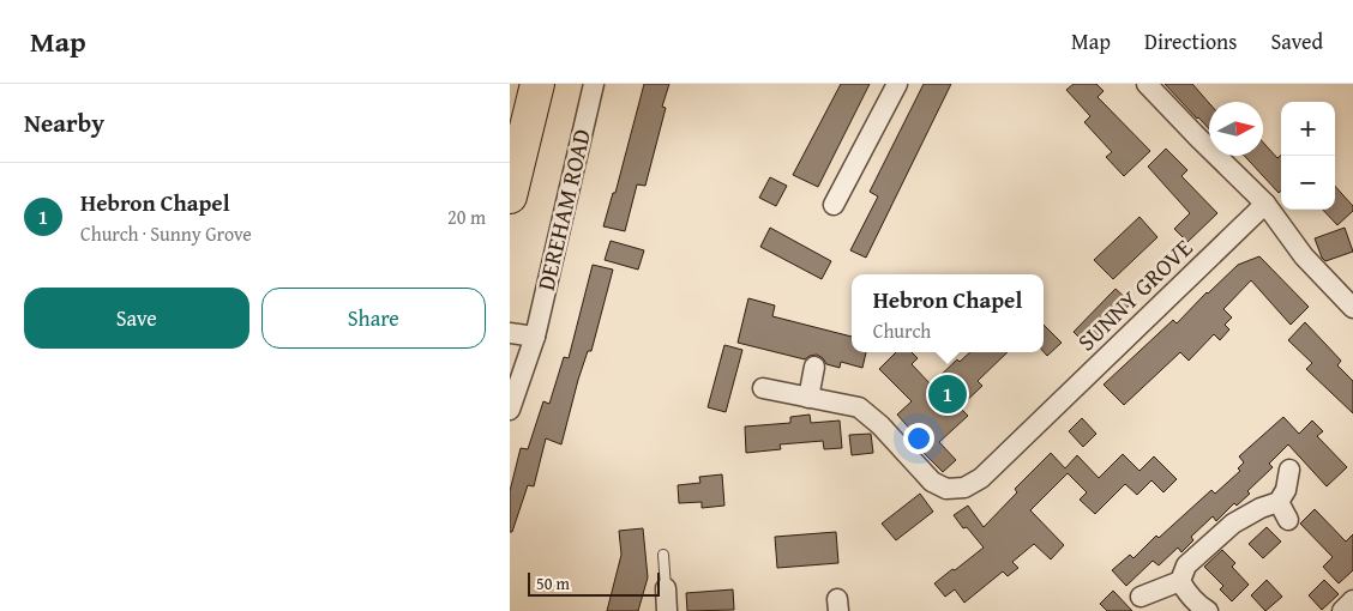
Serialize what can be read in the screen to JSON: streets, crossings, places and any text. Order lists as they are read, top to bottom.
{
  "streets": {
    "street": ["DEREHAM ROAD", "SUNNY GROVE"]
  },
  "scale_bar": "50 m",
  "north": "right",
  "page": {
    "header": "Map",
    "nav": ["Map", "Directions", "Saved"],
    "heading": "Nearby",
    "map_buttons": ["+", "−"],
    "list": [
      {
        "mark": "1",
        "name": "Hebron Chapel",
        "note": "Church · Sunny Grove",
        "value": "20 m"
      }
    ],
    "buttons": ["Save", "Share"],
    "popup": ["Hebron Chapel", "Church"],
    "pins": "1",
    "scale": "50 m"
  }
}
